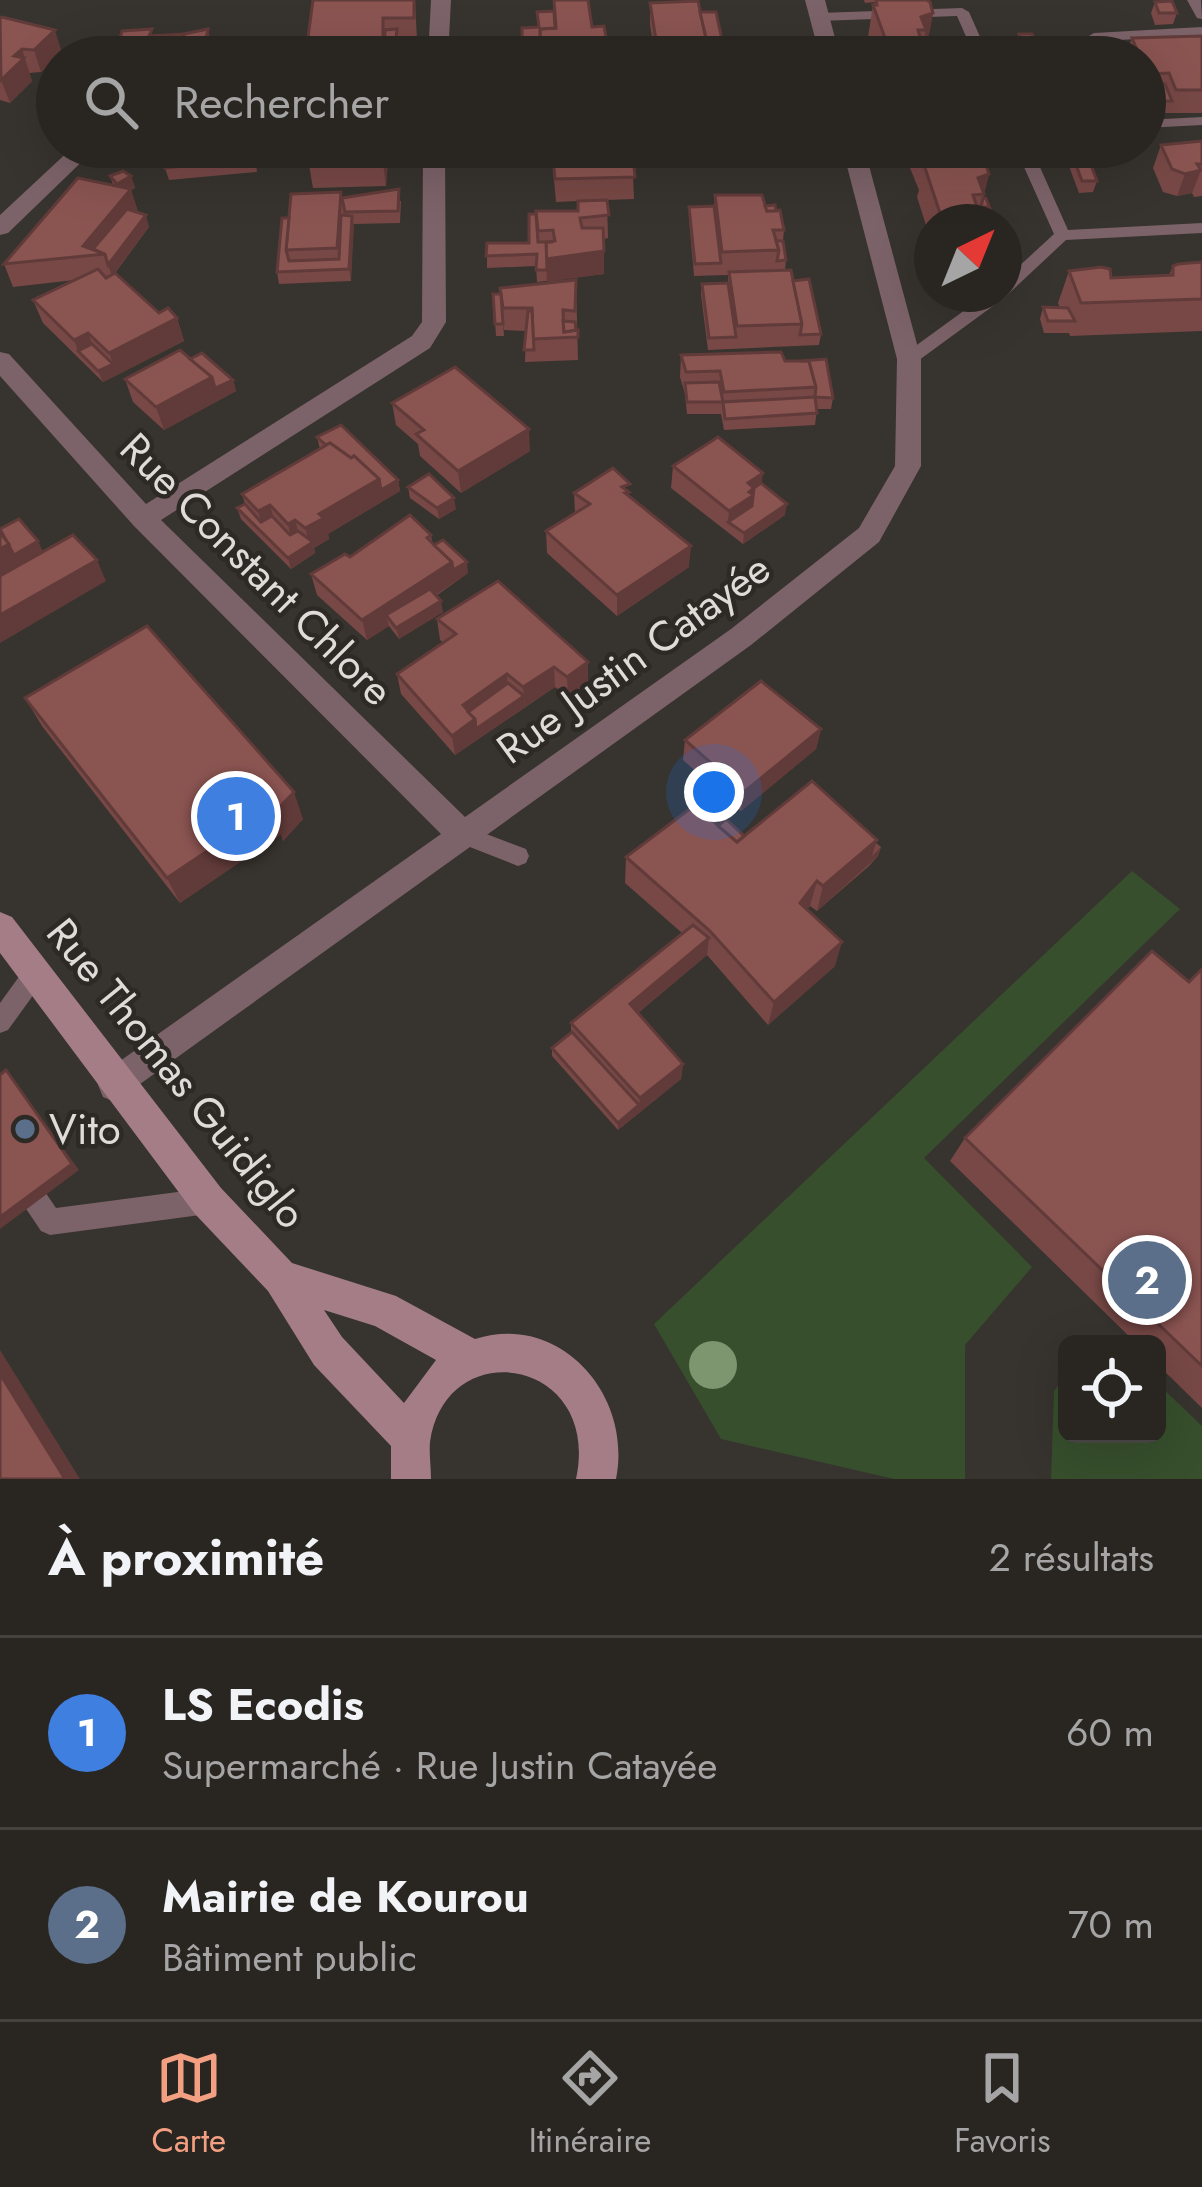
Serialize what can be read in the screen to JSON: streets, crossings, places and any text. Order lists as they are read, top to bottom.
{
  "streets": {
    "main road": ["Rue Thomas Guidiglo"],
    "street": ["Rue Constant Chlore", "Rue Justin Catayée"]
  },
  "crossings": [
    ["Rue Constant Chlore", "Rue Justin Catayée"],
    ["Rue Justin Catayée", "Rue Thomas Guidiglo"]
  ],
  "places": ["Vito"],
  "north": "top right",
  "page": {
    "search": "Rechercher",
    "pins": ["1", "2"],
    "heading": ["À proximité", "2 résultats"],
    "list": [
      {
        "mark": "1",
        "name": "LS Ecodis",
        "note": "Supermarché · Rue Justin Catayée",
        "value": "60 m"
      },
      {
        "mark": "2",
        "name": "Mairie de Kourou",
        "note": "Bâtiment public",
        "value": "70 m"
      }
    ],
    "nav": ["Carte", "Itinéraire", "Favoris"]
  }
}
